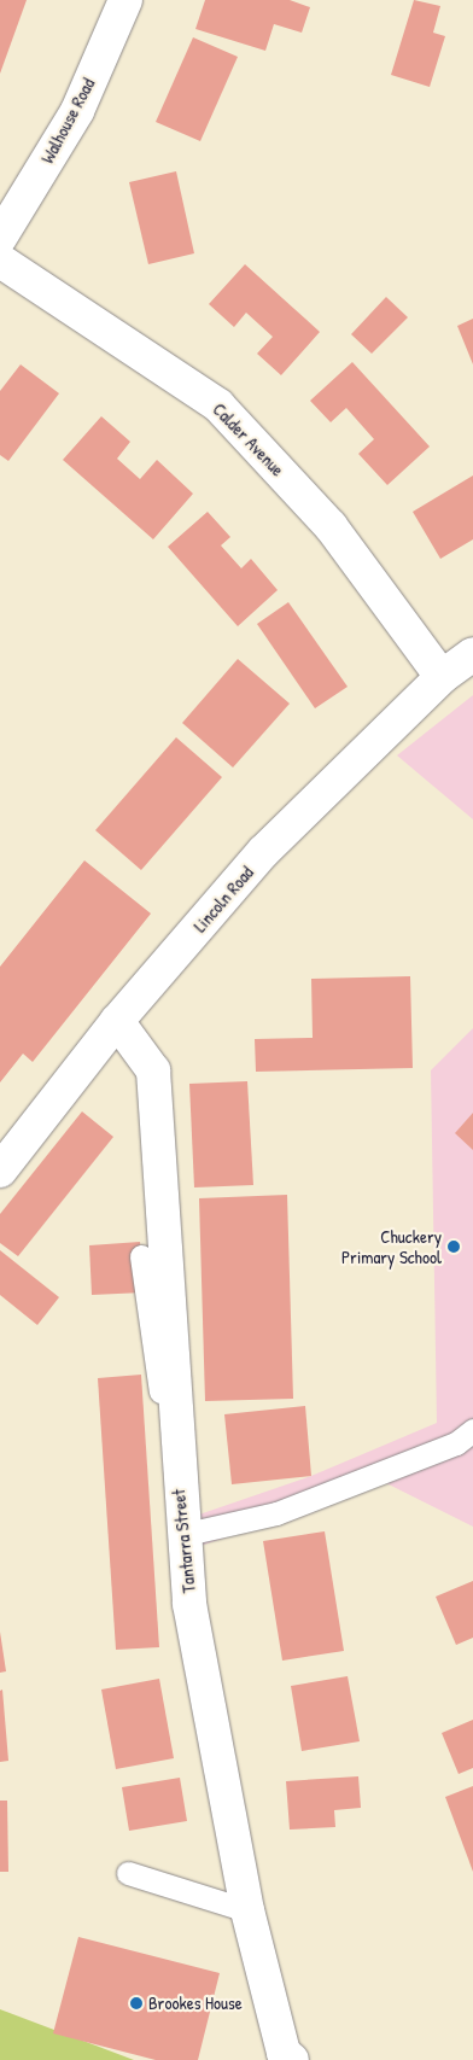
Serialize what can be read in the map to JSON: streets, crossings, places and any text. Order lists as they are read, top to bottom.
{
  "streets": {
    "street": [
      "Walhouse Road",
      "Calder Avenue",
      "Lincoln Road",
      "Tantarra Street"
    ]
  },
  "crossings": [
    ["Calder Avenue", "Lincoln Road"],
    ["Lincoln Road", "Tantarra Street"]
  ],
  "places": ["Chuckery Primary School", "Brookes House"]
}
